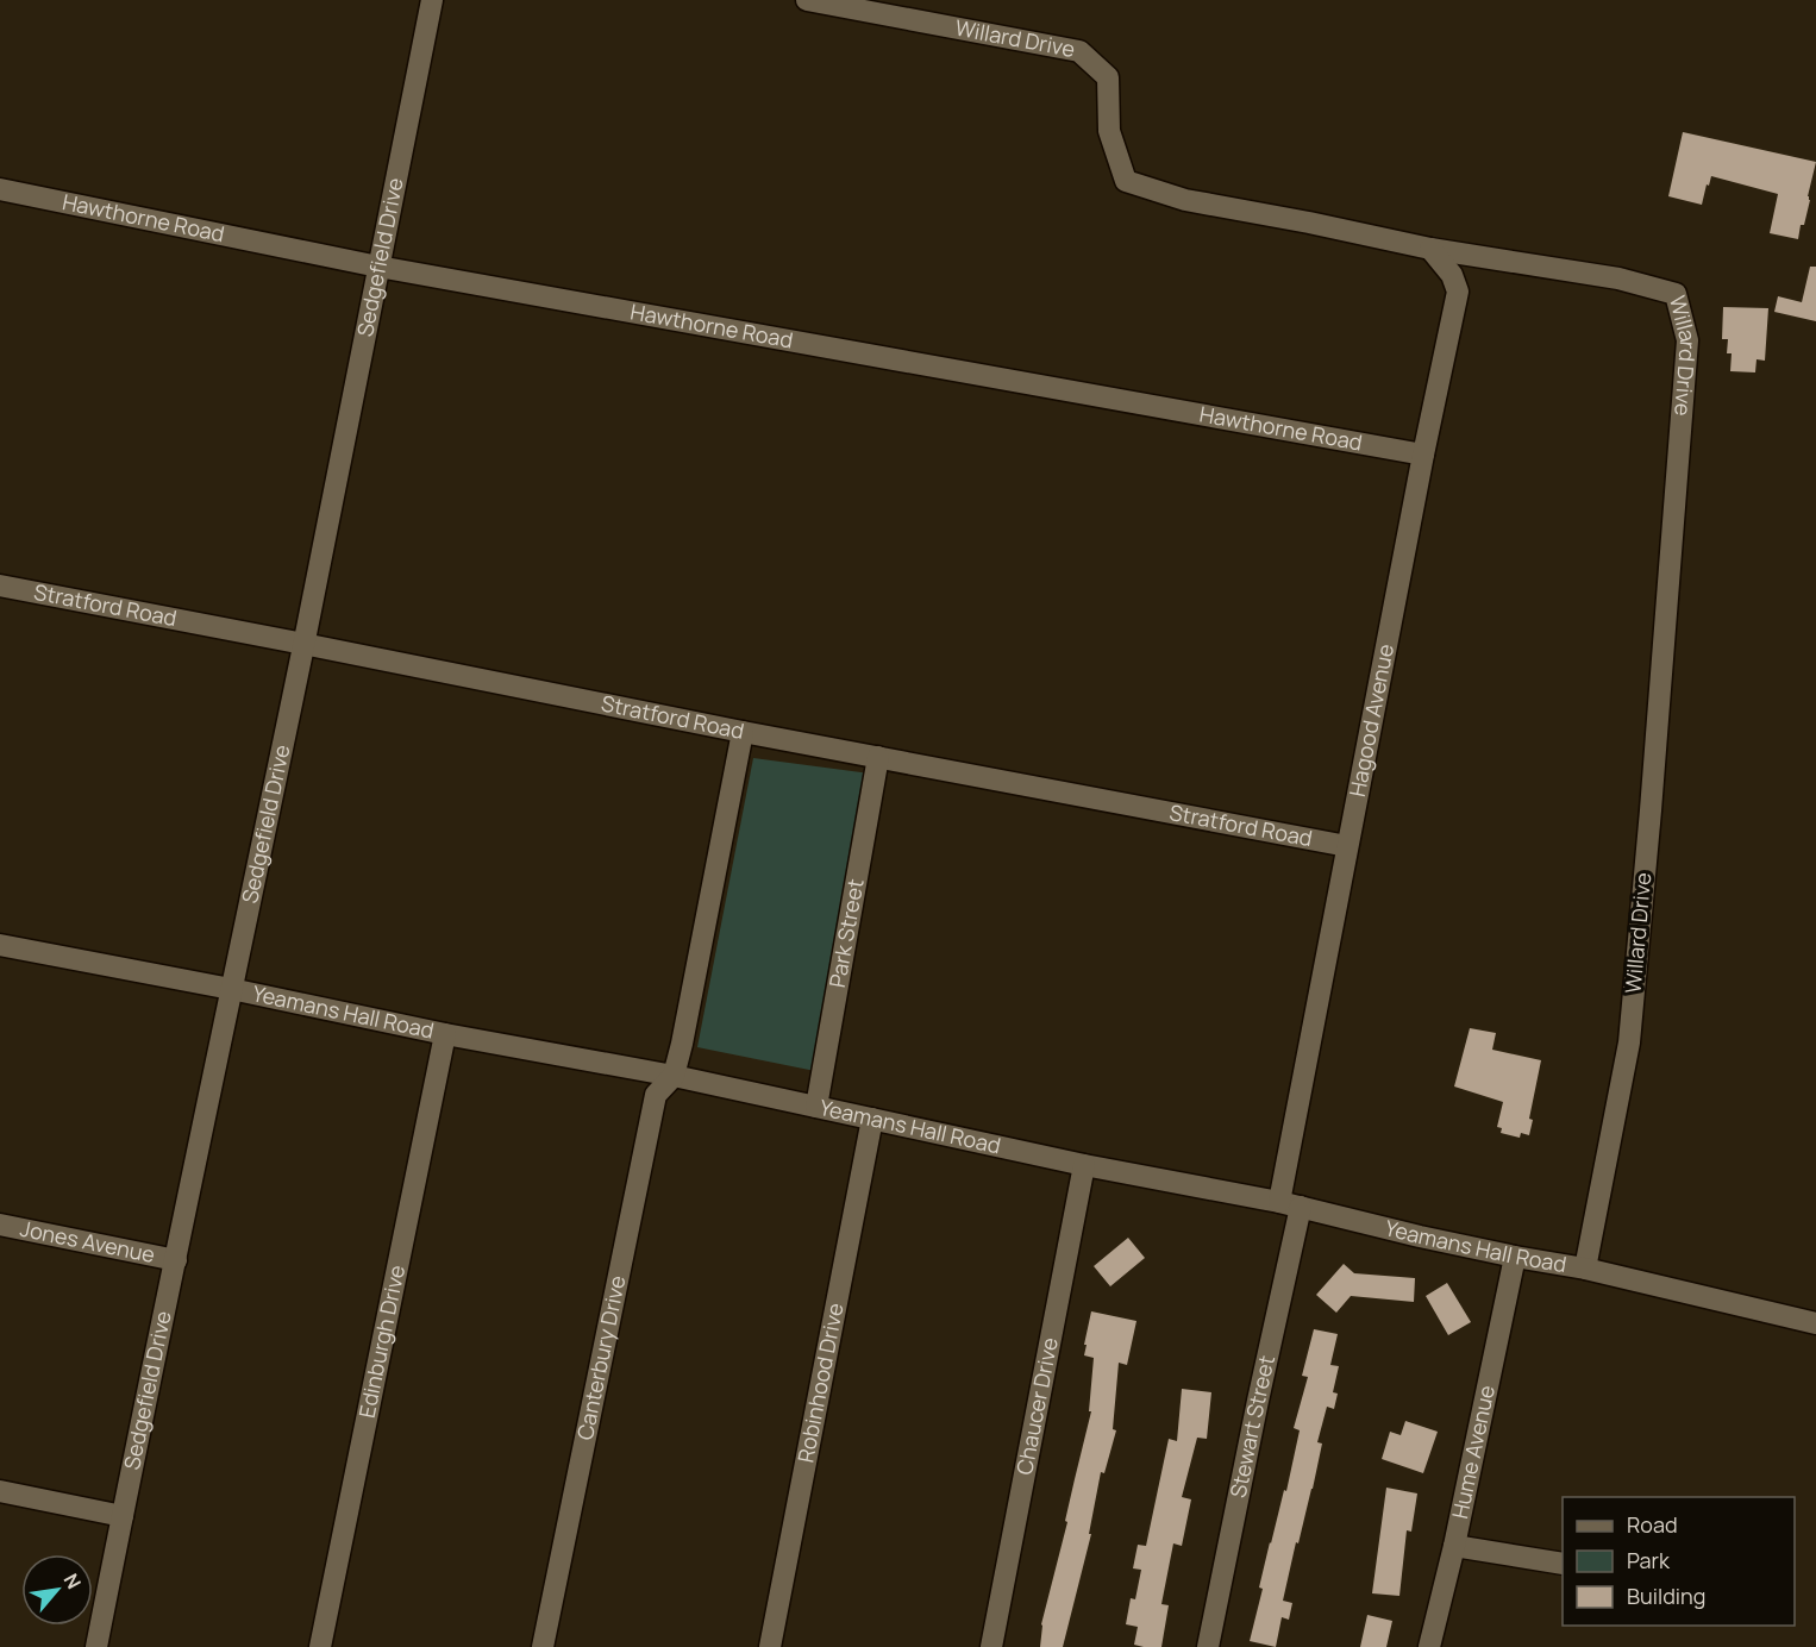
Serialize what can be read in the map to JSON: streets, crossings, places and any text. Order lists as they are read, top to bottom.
{
  "streets": {
    "street": [
      "Willard Drive",
      "Hawthorne Road",
      "Sedgefield Drive",
      "Stratford Road",
      "Hagood Avenue",
      "Park Street",
      "Yeamans Hall Road",
      "Jones Avenue",
      "Edinburgh Drive",
      "Canterbury Drive",
      "Robinhood Drive",
      "Chaucer Drive",
      "Stewart Street",
      "Hume Avenue"
    ]
  },
  "crossings": [
    ["Willard Drive", "Hagood Avenue"],
    ["Willard Drive", "Yeamans Hall Road"],
    ["Hawthorne Road", "Sedgefield Drive"],
    ["Hawthorne Road", "Hagood Avenue"],
    ["Sedgefield Drive", "Stratford Road"],
    ["Sedgefield Drive", "Yeamans Hall Road"],
    ["Sedgefield Drive", "Jones Avenue"],
    ["Stratford Road", "Hagood Avenue"],
    ["Stratford Road", "Park Street"],
    ["Hagood Avenue", "Yeamans Hall Road"],
    ["Park Street", "Yeamans Hall Road"],
    ["Yeamans Hall Road", "Edinburgh Drive"],
    ["Yeamans Hall Road", "Canterbury Drive"],
    ["Yeamans Hall Road", "Robinhood Drive"],
    ["Yeamans Hall Road", "Chaucer Drive"],
    ["Yeamans Hall Road", "Stewart Street"],
    ["Yeamans Hall Road", "Hume Avenue"]
  ],
  "legend": ["Road", "Park", "Building"],
  "north": "top right"
}
